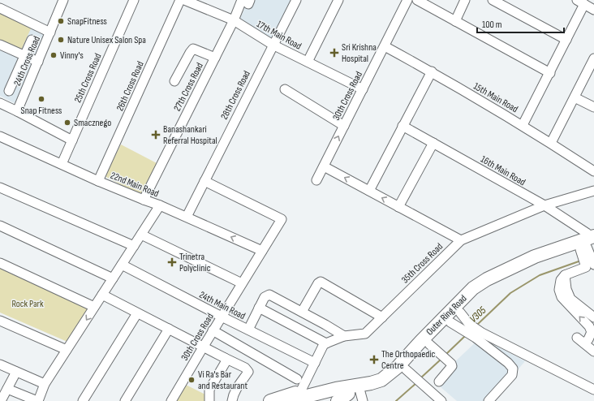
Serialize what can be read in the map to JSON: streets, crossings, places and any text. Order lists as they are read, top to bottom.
{
  "streets": {
    "highway": ["Outer Ring Road"],
    "street": [
      "17th Main Road",
      "24th Cross Road",
      "25th Cross Road",
      "26th Cross Road",
      "27th Cross Road",
      "28th Cross Road",
      "30th Cross Road",
      "15th Main Road",
      "16th Main Road",
      "22nd Main Road",
      "35th Cross Road",
      "24th Main Road"
    ]
  },
  "crossings": [
    ["17th Main Road", "27th Cross Road"],
    ["17th Main Road", "28th Cross Road"],
    ["17th Main Road", "30th Cross Road"],
    ["25th Cross Road", "22nd Main Road"],
    ["26th Cross Road", "22nd Main Road"],
    ["27th Cross Road", "22nd Main Road"],
    ["28th Cross Road", "30th Cross Road"],
    ["28th Cross Road", "22nd Main Road"],
    ["30th Cross Road", "15th Main Road"],
    ["30th Cross Road", "22nd Main Road"],
    ["30th Cross Road", "24th Main Road"],
    ["16th Main Road", "35th Cross Road"],
    ["16th Main Road", "Outer Ring Road"]
  ],
  "water": ["V305"],
  "parks": ["Rock Park"],
  "places": {
    "other": [
      "SnapFitness",
      "Nature Unisex Salon Spa",
      "Vinny's",
      "Snap Fitness",
      "Smacznego",
      "Vi Ra's Bar and Restaurant"
    ],
    "health": [
      "Sri Krishna Hospital",
      "Banashankari Referral Hospital",
      "Trinetra Polyclinic",
      "The Orthopaedic Centre"
    ]
  },
  "scale_bar": "100 m"
}
